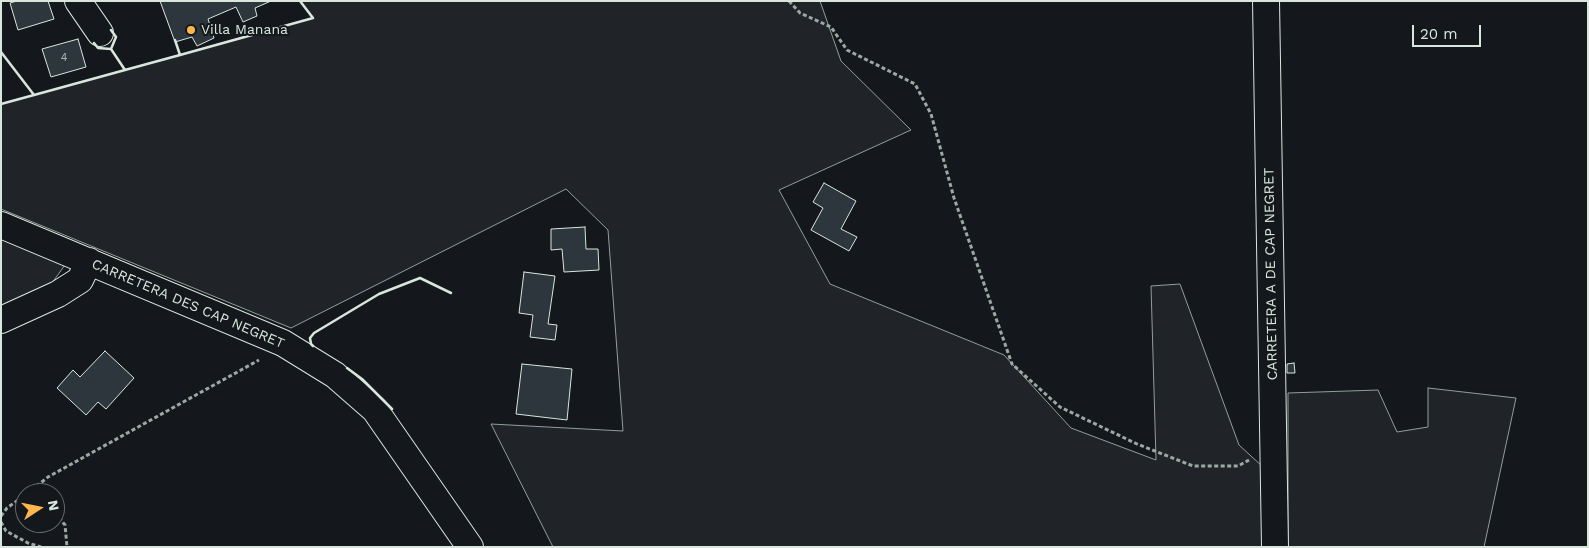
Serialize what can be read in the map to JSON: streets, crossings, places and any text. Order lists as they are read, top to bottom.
{
  "streets": {
    "street": ["CARRETERA A DE CAP NEGRET", "CARRETERA DES CAP NEGRET"]
  },
  "places": ["Villa Manana"],
  "house_numbers": ["4"],
  "scale_bar": "20 m",
  "north": "right"
}
